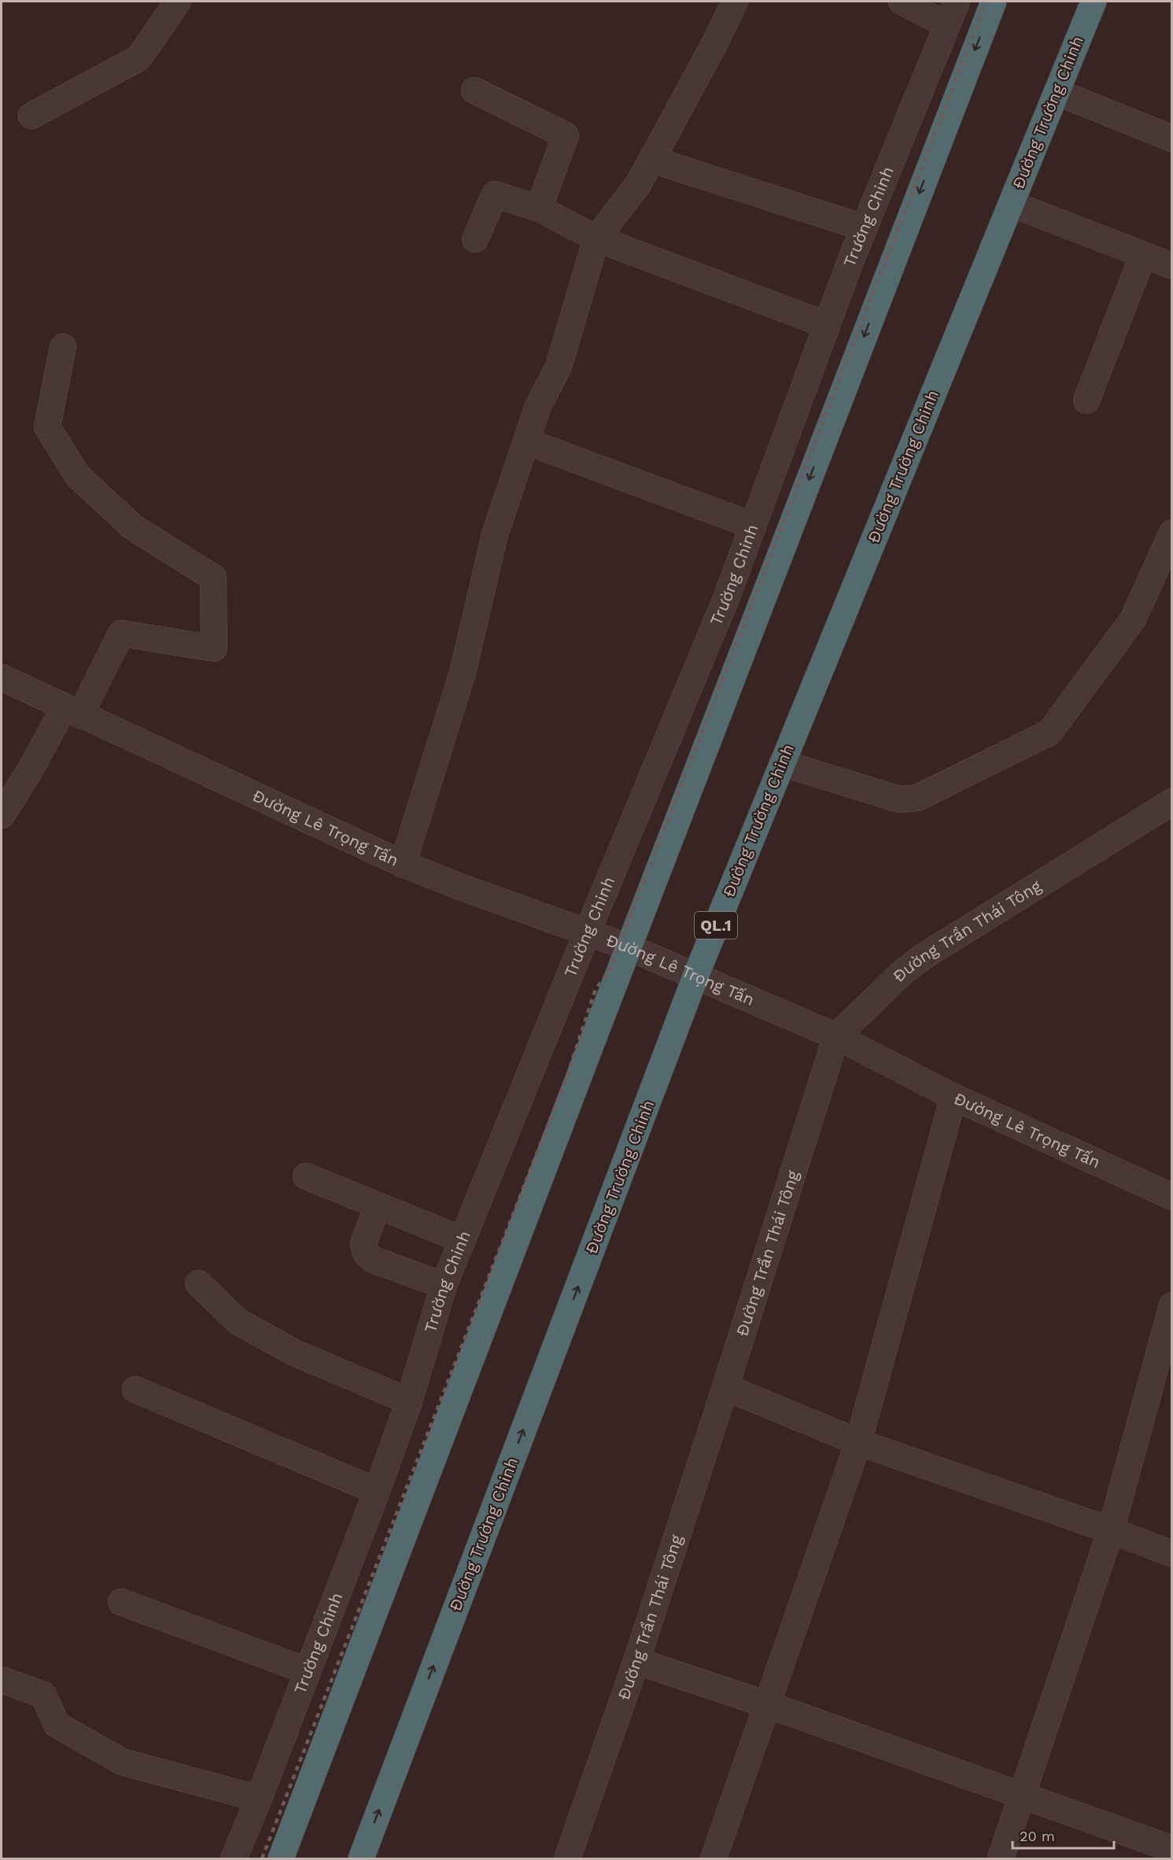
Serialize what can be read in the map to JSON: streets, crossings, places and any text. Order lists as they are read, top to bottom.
{
  "streets": {
    "highway": ["Đường Trường Chinh", "QL.1"],
    "street": ["Trường Chinh", "Đường Lê Trọng Tấn", "Đường Trần Thái Tông"]
  },
  "crossings": [
    ["Đường Trường Chinh", "Đường Lê Trọng Tấn"],
    ["Trường Chinh", "Đường Lê Trọng Tấn"],
    ["Đường Lê Trọng Tấn", "Đường Trần Thái Tông"]
  ],
  "scale_bar": "20 m"
}
